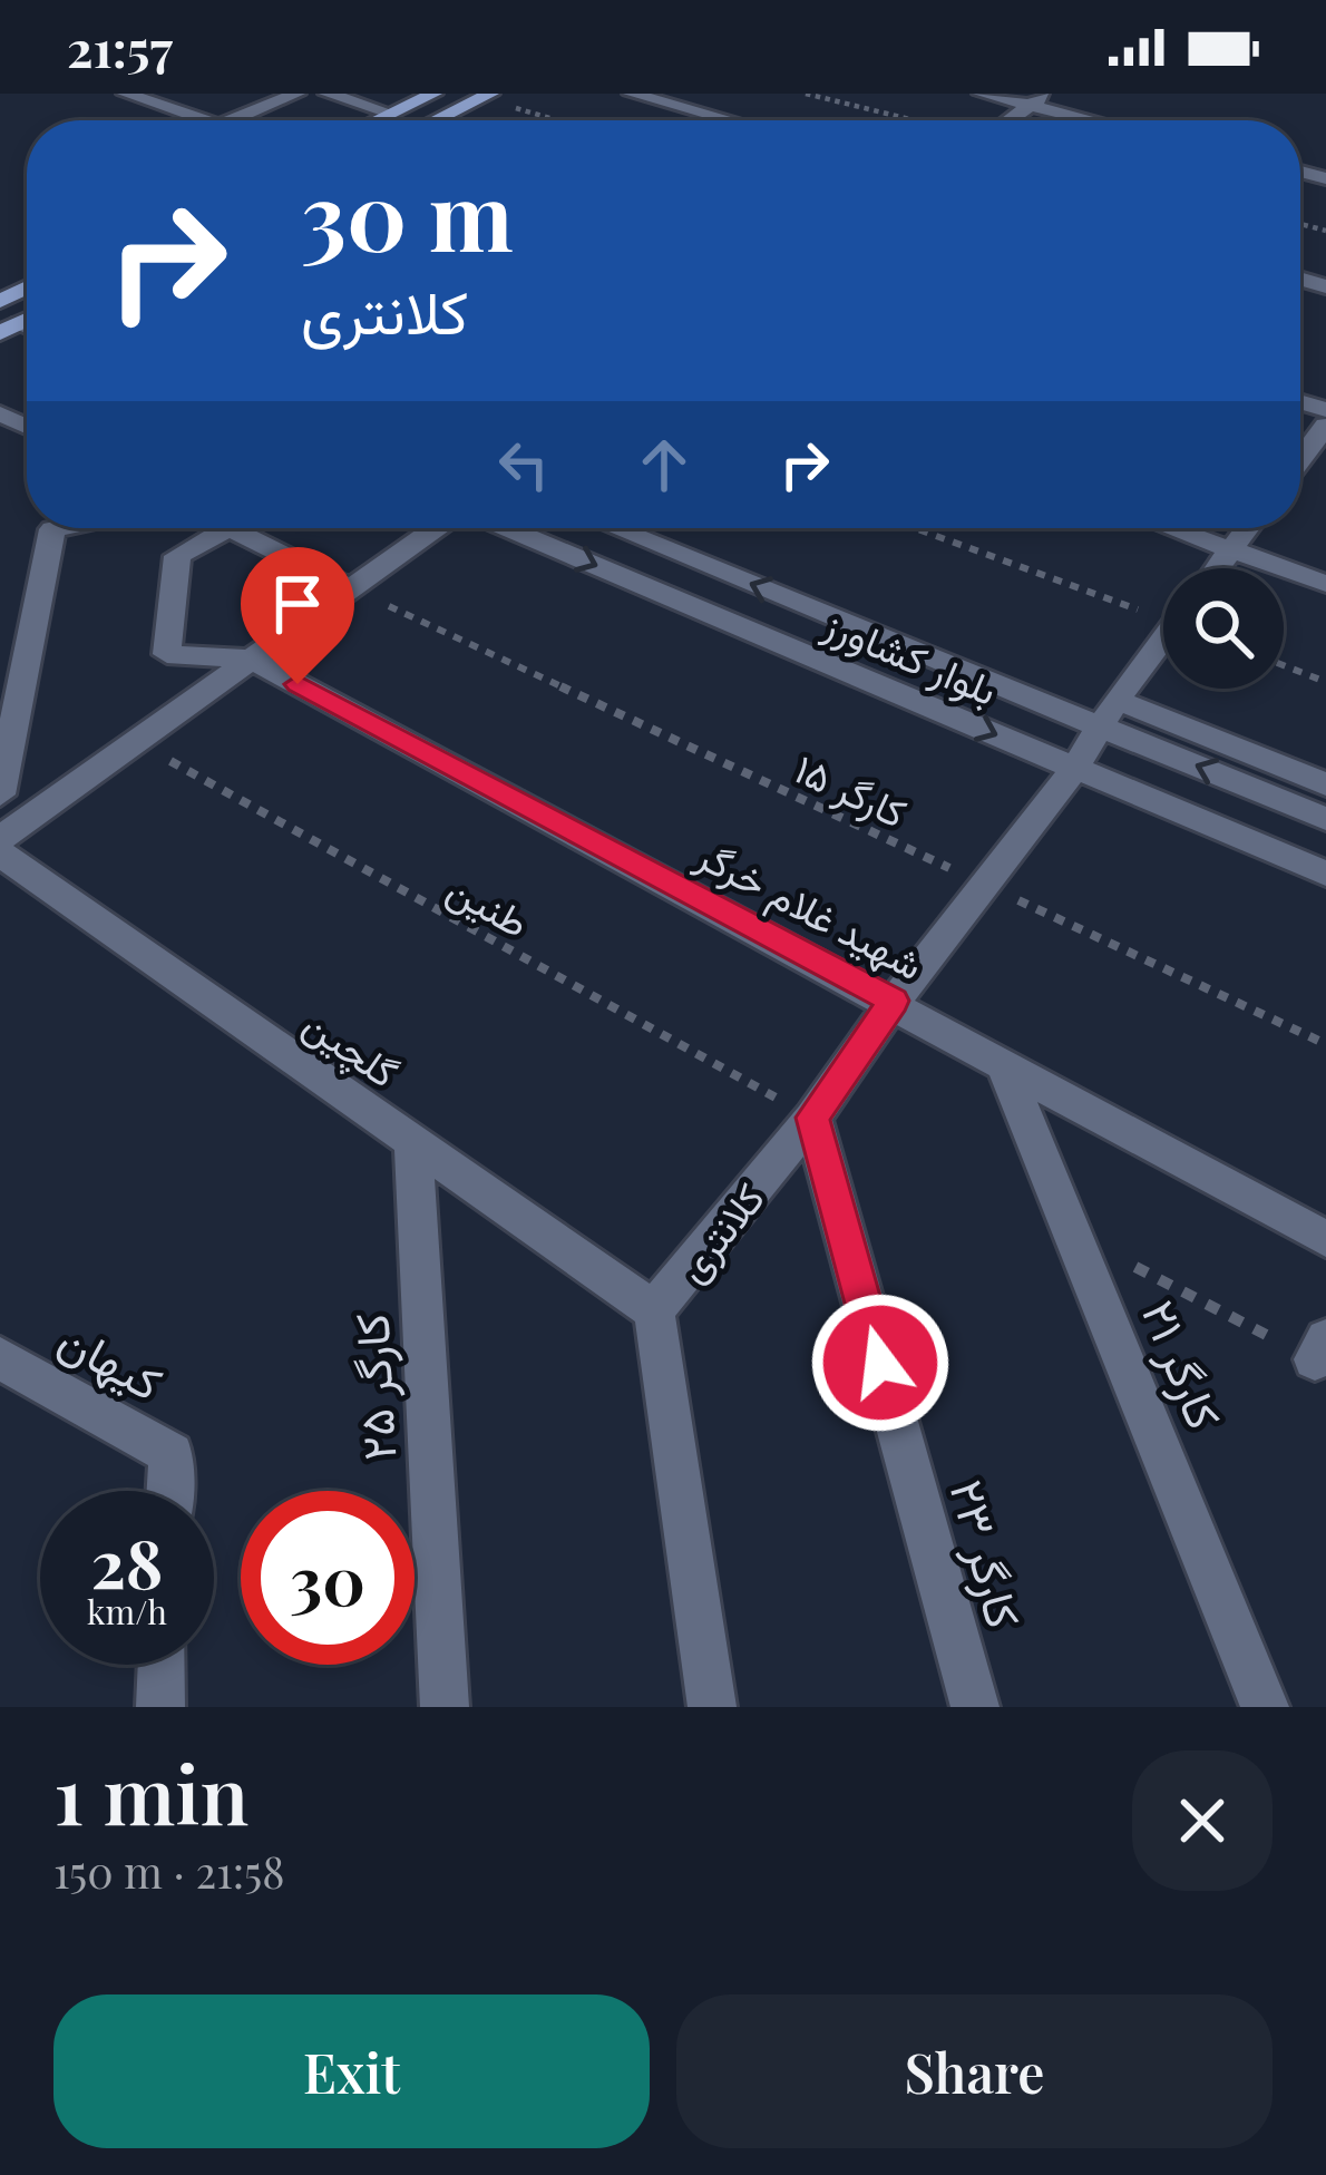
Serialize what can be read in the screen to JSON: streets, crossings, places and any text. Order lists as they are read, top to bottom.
{
  "streets": {
    "street": [
      "بلوار کشاورز",
      "شهید غلام خرگر",
      "گلچین",
      "کلانتری",
      "کیهان",
      "کارگر ۲۱",
      "کارگر ۲۵",
      "کارگر ۲۳"
    ],
    "path": ["کارگر ۱۵", "طنین"]
  },
  "crossings": [
    ["بلوار کشاورز", "کلانتری"],
    ["کارگر ۱۵", "کلانتری"],
    ["طنین", "کلانتری"],
    ["طنین", "کارگر ۲۳"],
    ["شهید غلام خرگر", "کلانتری"],
    ["شهید غلام خرگر", "کارگر ۲۱"],
    ["گلچین", "کلانتری"],
    ["گلچین", "کارگر ۲۵"],
    ["کلانتری", "کارگر ۲۳"]
  ],
  "page": {
    "status": "21:57",
    "turn": ["30 m", "کلانتری"],
    "speed": "28 km/h",
    "limit": "30",
    "heading": ["1 min", "150 m · 21:58"],
    "buttons": ["Exit", "Share"]
  }
}
